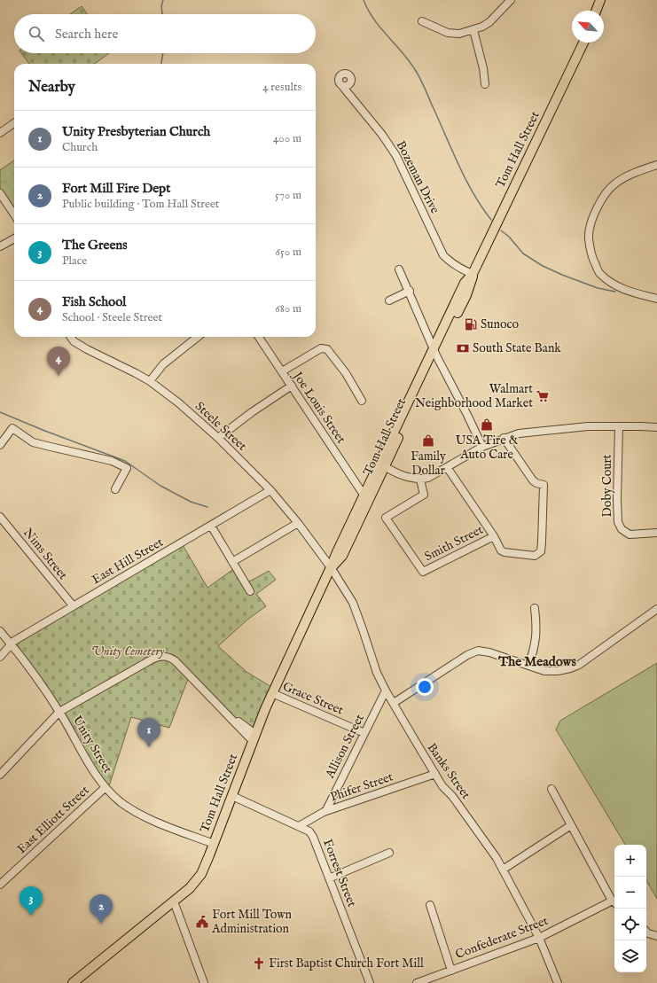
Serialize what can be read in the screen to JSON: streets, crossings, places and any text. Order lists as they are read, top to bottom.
{
  "streets": {
    "main road": ["Tom Hall Street"],
    "street": [
      "Bozeman Drive",
      "Joe Louis Street",
      "Steele Street",
      "Doby Court",
      "Smith Street",
      "Nims Street",
      "East Hill Street",
      "Grace Street",
      "Unity Street",
      "Allison Street",
      "Banks Street",
      "Phifer Street",
      "East Elliott Street",
      "Forrest Street",
      "Confederate Street"
    ]
  },
  "crossings": [
    ["Tom Hall Street", "Bozeman Drive"],
    ["Tom Hall Street", "Joe Louis Street"],
    ["Tom Hall Street", "Steele Street"],
    ["Tom Hall Street", "Grace Street"],
    ["Tom Hall Street", "Unity Street"],
    ["Tom Hall Street", "Banks Street"],
    ["Tom Hall Street", "Forrest Street"],
    ["Steele Street", "East Hill Street"],
    ["Steele Street", "Banks Street"],
    ["Nims Street", "East Hill Street"],
    ["East Hill Street", "Unity Street"],
    ["Grace Street", "Allison Street"],
    ["Unity Street", "East Elliott Street"],
    ["Allison Street", "Banks Street"],
    ["Allison Street", "Phifer Street"],
    ["Banks Street", "Phifer Street"],
    ["Banks Street", "Confederate Street"],
    ["Phifer Street", "Forrest Street"]
  ],
  "districts": ["The Meadows"],
  "parks": ["Unity Cemetery"],
  "places": {
    "fuel station": ["Sunoco"],
    "bank": ["South State Bank"],
    "supermarket": ["Walmart Neighborhood Market"],
    "shop": ["USA Tire & Auto Care", "Family Dollar"],
    "public building": ["Fort Mill Town Administration"],
    "church": ["First Baptist Church Fort Mill"]
  },
  "north": "top left",
  "page": {
    "search": "Search here",
    "heading": ["Nearby", "4 results"],
    "list": [
      {
        "mark": "1",
        "name": "Unity Presbyterian Church",
        "note": "Church",
        "value": "400 m"
      },
      {
        "mark": "2",
        "name": "Fort Mill Fire Dept",
        "note": "Public building · Tom Hall Street",
        "value": "570 m"
      },
      {
        "mark": "3",
        "name": "The Greens",
        "note": "Place",
        "value": "650 m"
      },
      {
        "mark": "4",
        "name": "Fish School",
        "note": "School · Steele Street",
        "value": "680 m"
      }
    ],
    "pins": [
      "4",
      "1",
      "3",
      "2"
    ],
    "map_buttons": ["+", "−"]
  }
}
